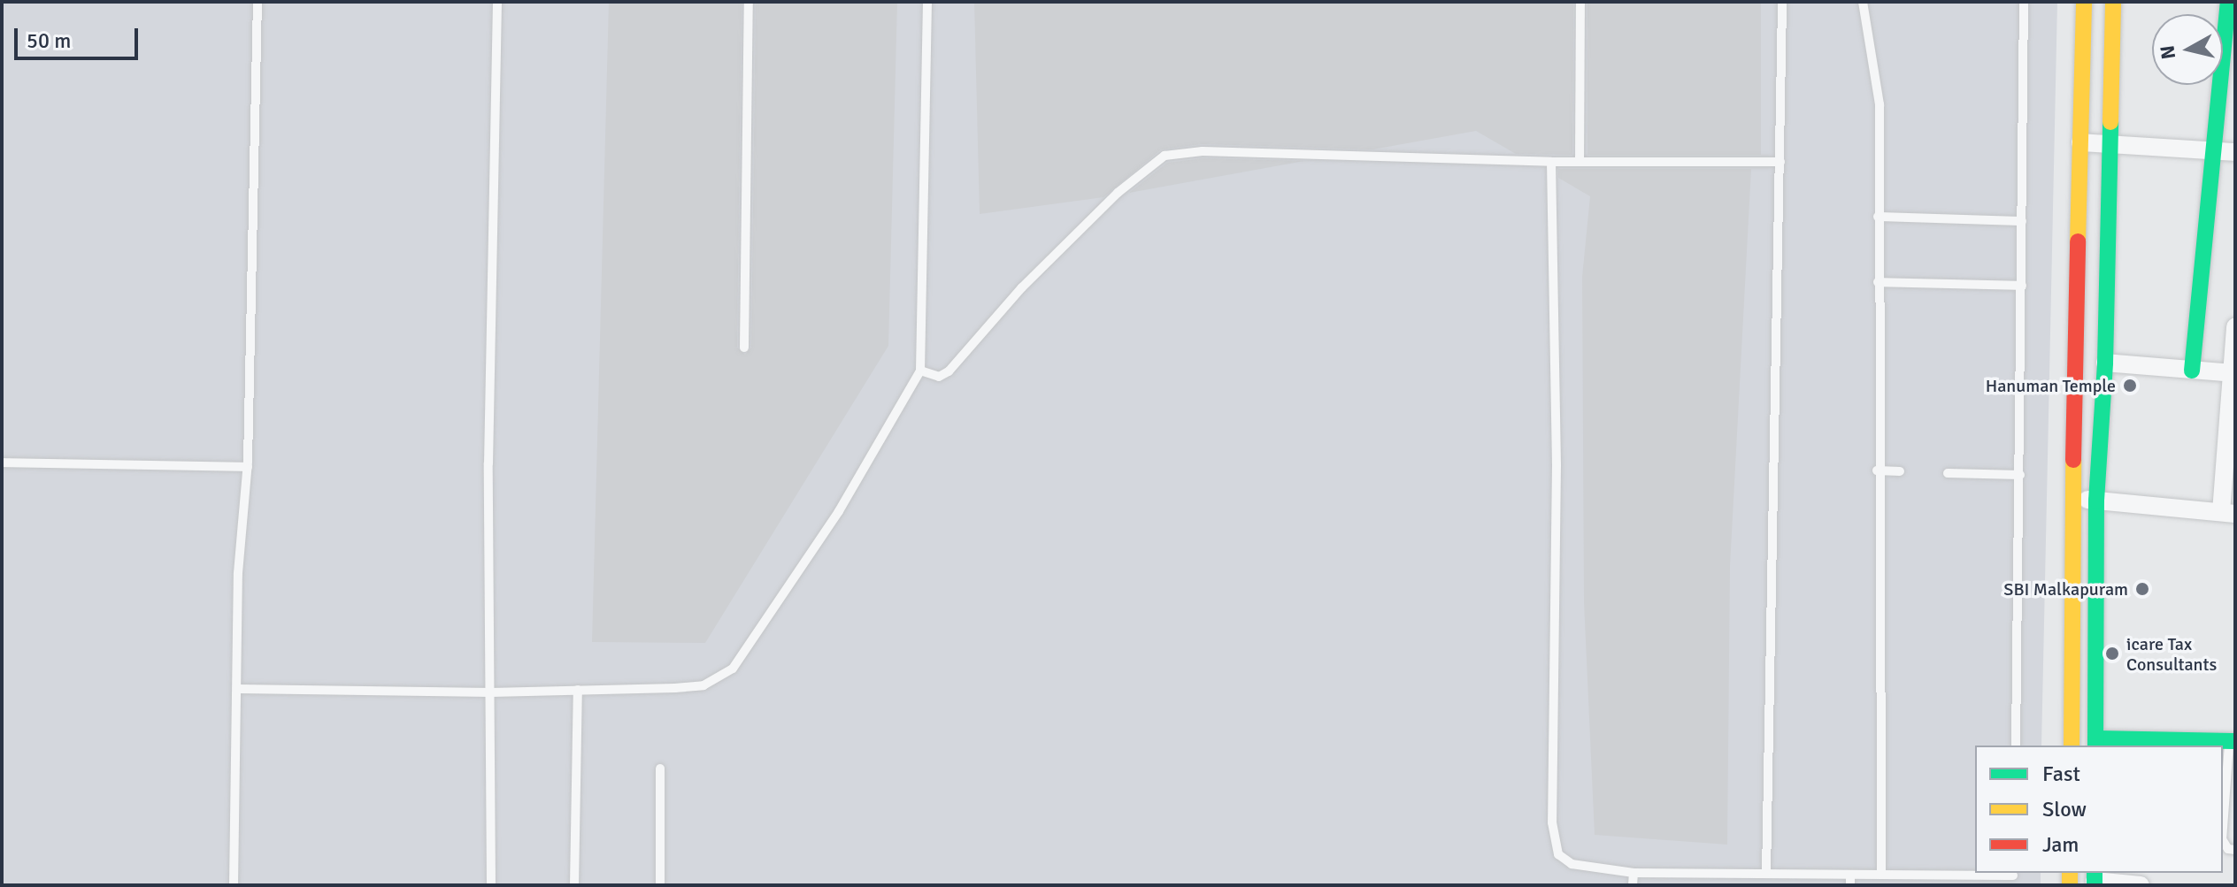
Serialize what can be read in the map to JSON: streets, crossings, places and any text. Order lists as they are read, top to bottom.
{
  "places": ["Hanuman Temple", "SBI Malkapuram", "icare Tax Consultants"],
  "legend": ["Fast", "Slow", "Jam"],
  "scale_bar": "50 m",
  "north": "left"
}
